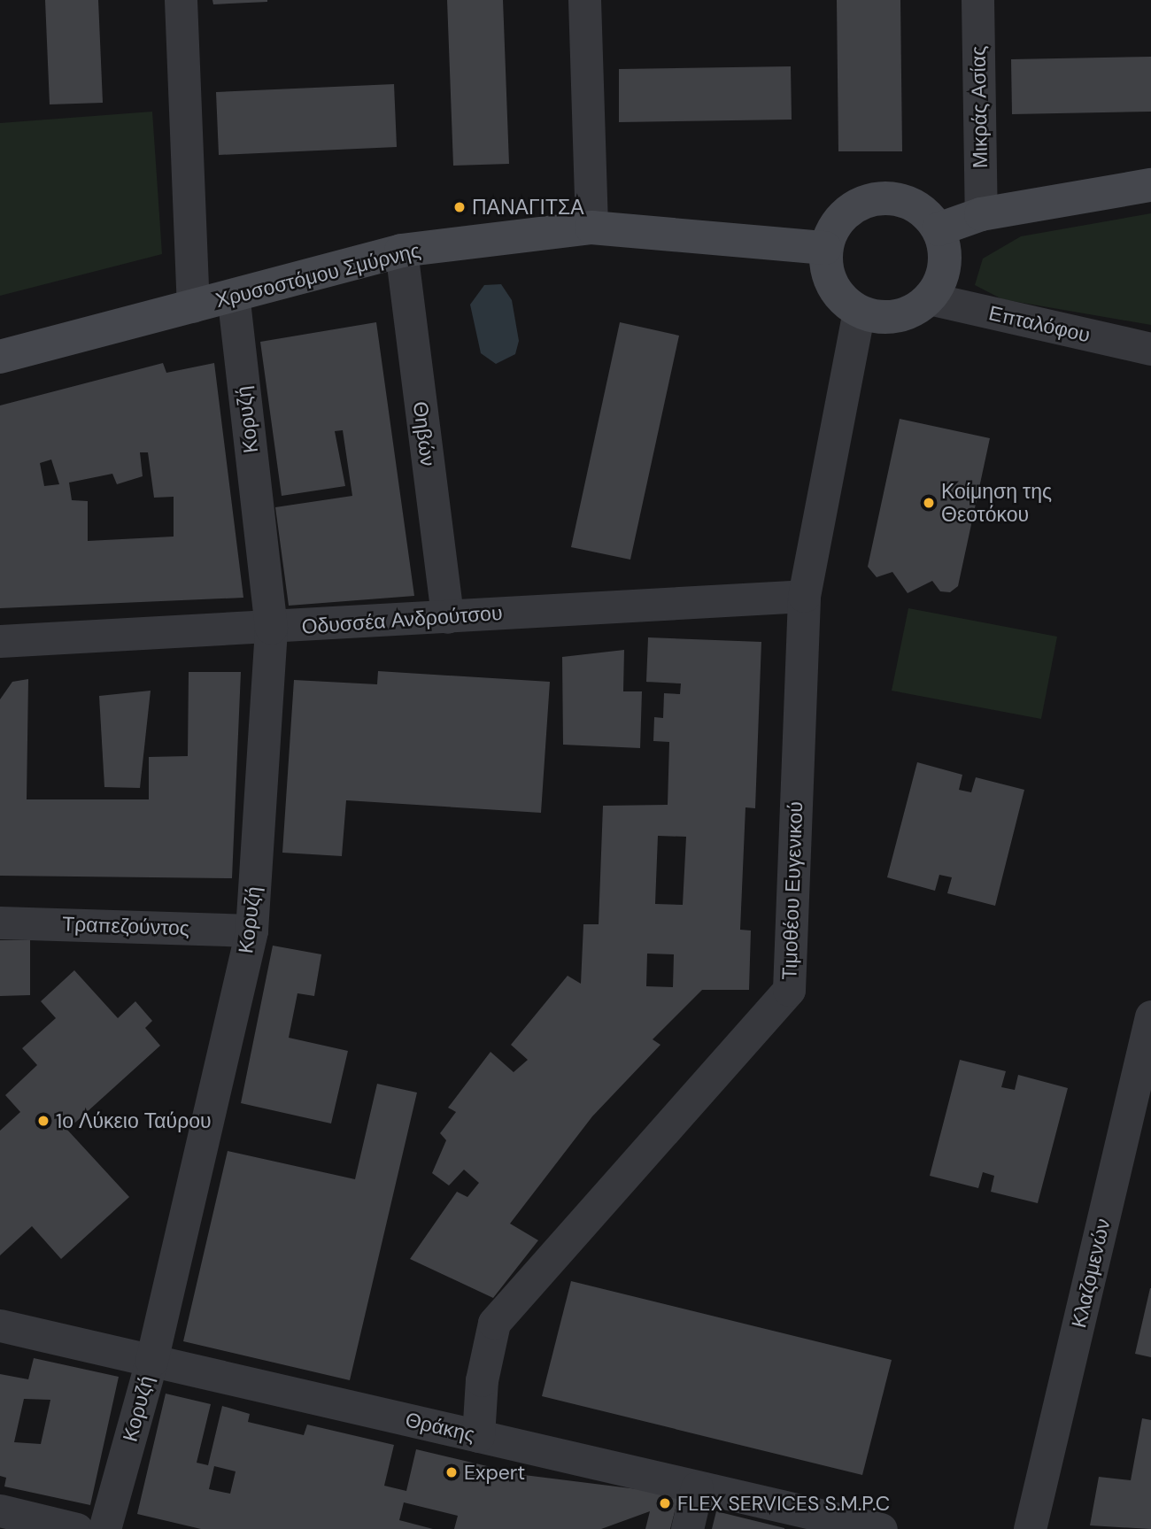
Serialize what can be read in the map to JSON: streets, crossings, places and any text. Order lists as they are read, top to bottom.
{
  "streets": {
    "street": [
      "Μικράς Ασίας",
      "Χρυσοστόμου Σμύρνης",
      "Επταλόφου",
      "Κορυζή",
      "Θηβών",
      "Οδυσσέα Ανδρούτσου",
      "Τιμοθέου Ευγενικού",
      "Τραπεζούντος",
      "Κλαζομενών",
      "Θράκης"
    ]
  },
  "crossings": [
    ["Χρυσοστόμου Σμύρνης", "Επταλόφου"],
    ["Χρυσοστόμου Σμύρνης", "Κορυζή"],
    ["Χρυσοστόμου Σμύρνης", "Θηβών"],
    ["Χρυσοστόμου Σμύρνης", "Τιμοθέου Ευγενικού"],
    ["Επταλόφου", "Τιμοθέου Ευγενικού"],
    ["Κορυζή", "Οδυσσέα Ανδρούτσου"],
    ["Κορυζή", "Τραπεζούντος"],
    ["Κορυζή", "Θράκης"],
    ["Θηβών", "Οδυσσέα Ανδρούτσου"],
    ["Οδυσσέα Ανδρούτσου", "Τιμοθέου Ευγενικού"],
    ["Τιμοθέου Ευγενικού", "Θράκης"]
  ],
  "places": [
    "ΠΑΝΑΓΙΤΣΑ",
    "Κοίμηση της Θεοτόκου",
    "1ο Λύκειο Ταύρου",
    "Expert",
    "FLEX SERVICES S.M.P.C"
  ]
}
